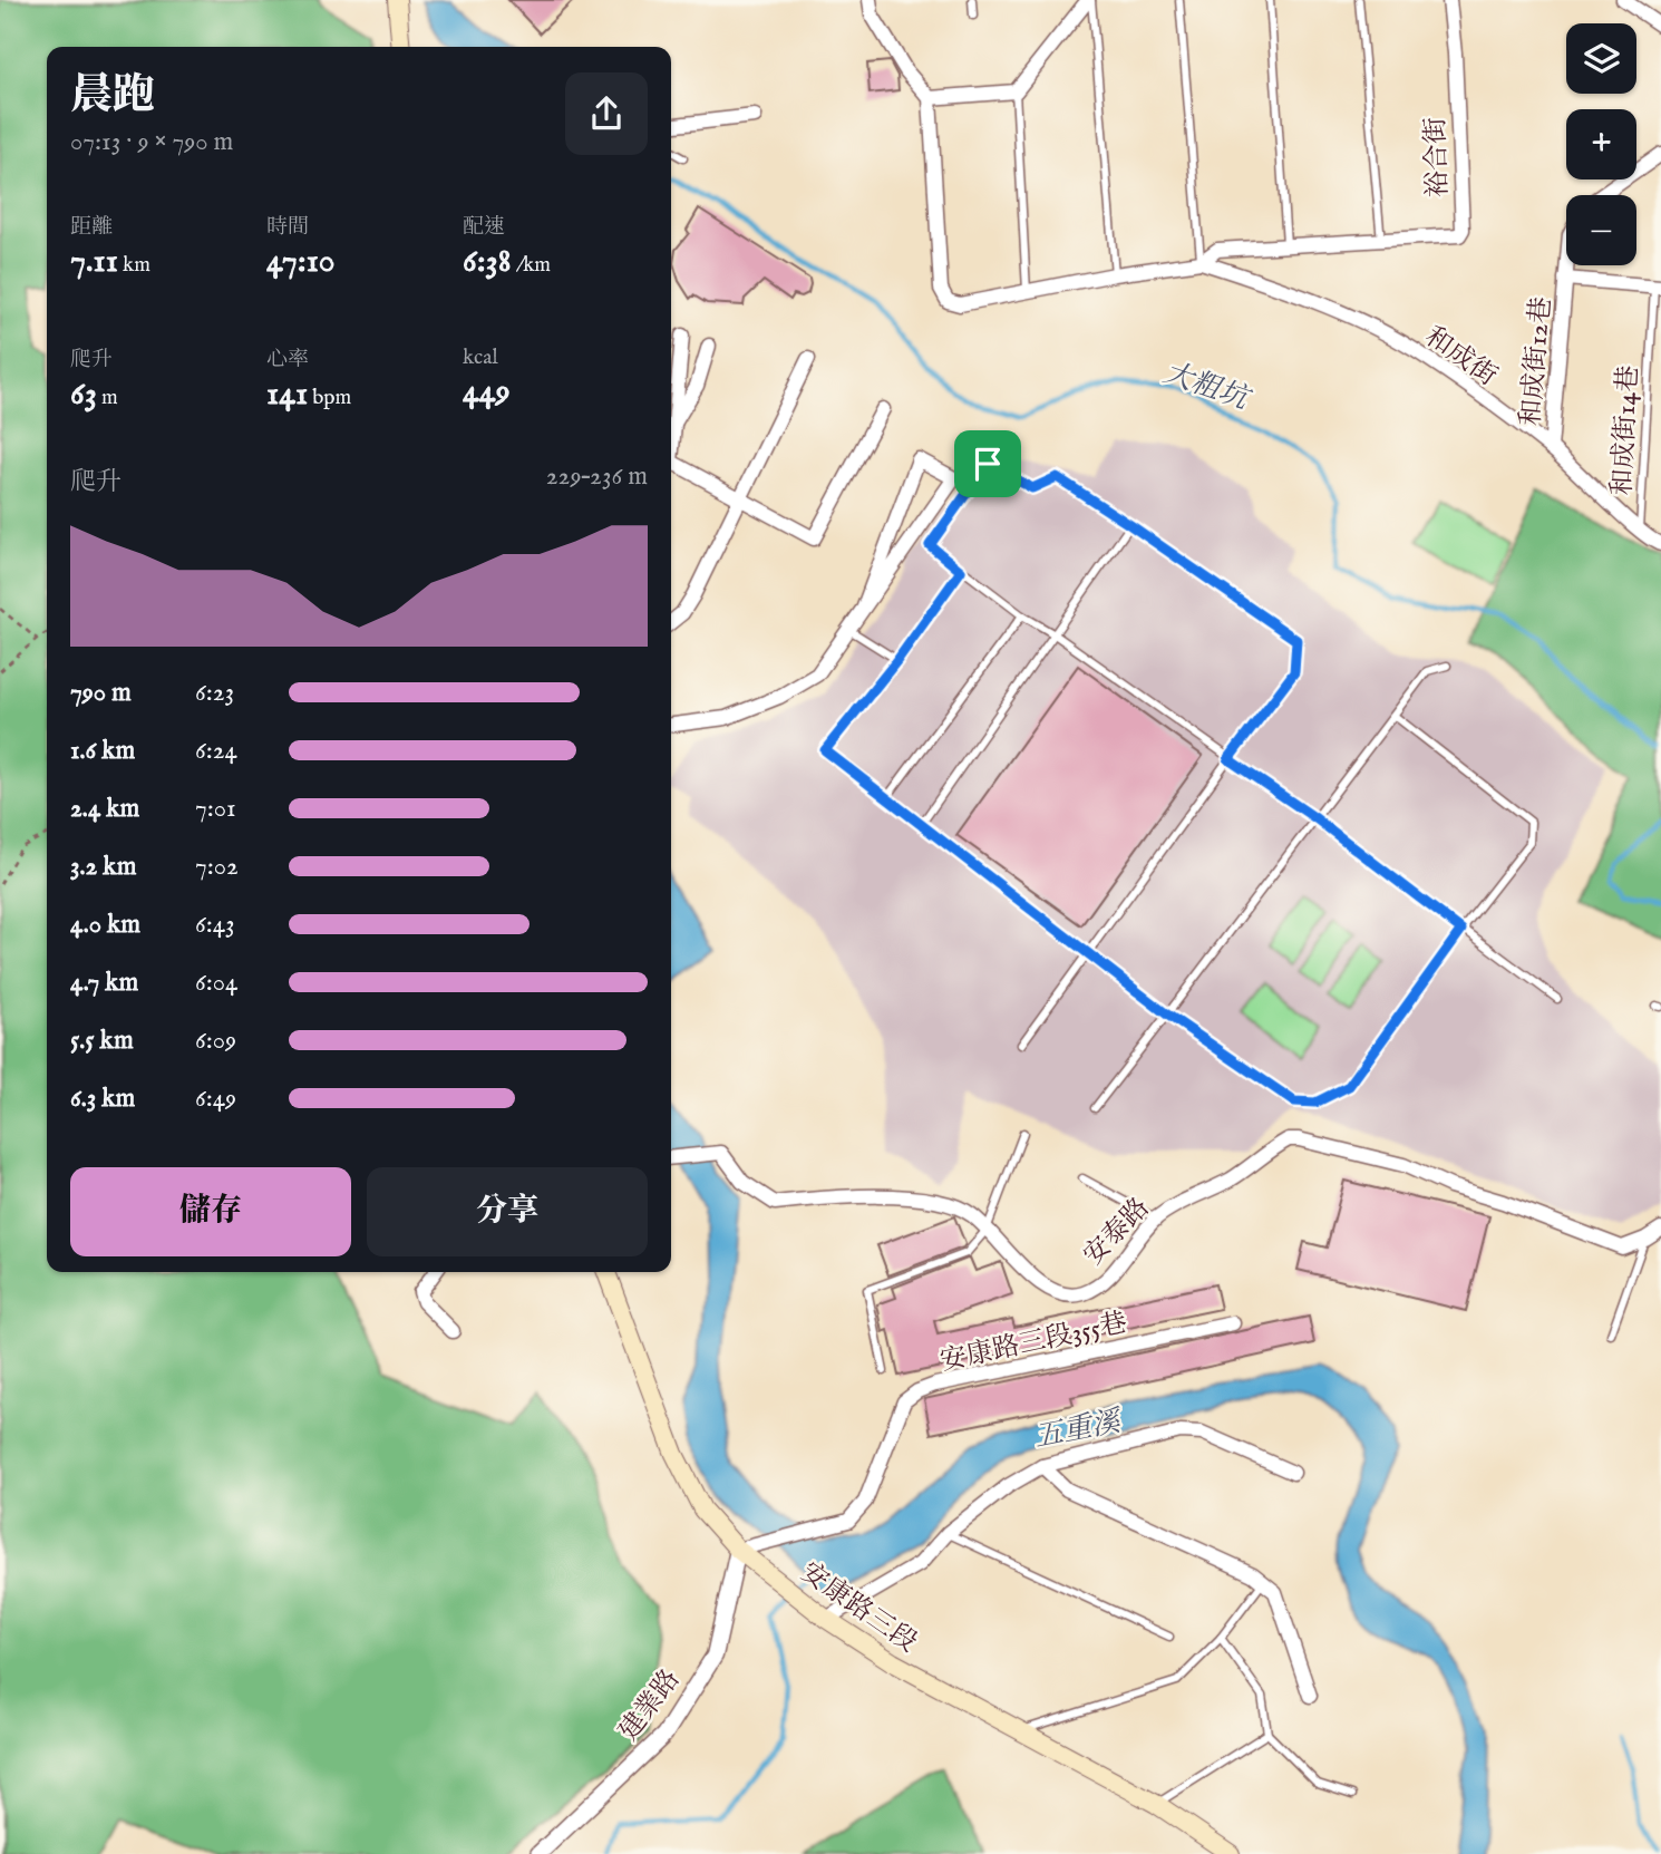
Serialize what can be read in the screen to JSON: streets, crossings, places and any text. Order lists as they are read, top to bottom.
{
  "streets": {
    "main road": ["安康路三段"],
    "street": [
      "裕合街",
      "和成街",
      "和成街12巷",
      "安泰路",
      "安康路三段355巷",
      "建業路"
    ],
    "lane": ["和成街14巷"]
  },
  "crossings": [
    ["裕合街", "和成街"],
    ["和成街", "和成街12巷"],
    ["和成街", "和成街14巷"],
    ["安康路三段355巷", "安康路三段"],
    ["安康路三段355巷", "建業路"],
    ["安康路三段", "建業路"]
  ],
  "water": ["大粗坑", "五重溪"],
  "page": {
    "map_buttons": ["+", "−"],
    "heading": ["晨跑", "07:13 · 9 × 790 m"],
    "stats": [
      ["距離", "7.11 km"],
      ["時間", "47:10"],
      ["配速", "6:38 /km"],
      ["爬升", "63 m"],
      ["心率", "141 bpm"],
      ["kcal", "449"]
    ],
    "chart": ["爬升", "229–236 m"],
    "list": [
      {
        "name": "790 m",
        "note": "6:23"
      },
      {
        "name": "1.6 km",
        "note": "6:24"
      },
      {
        "name": "2.4 km",
        "note": "7:01"
      },
      {
        "name": "3.2 km",
        "note": "7:02"
      },
      {
        "name": "4.0 km",
        "note": "6:43"
      },
      {
        "name": "4.7 km",
        "note": "6:04"
      },
      {
        "name": "5.5 km",
        "note": "6:09"
      },
      {
        "name": "6.3 km",
        "note": "6:49"
      }
    ],
    "buttons": ["儲存", "分享"]
  }
}
